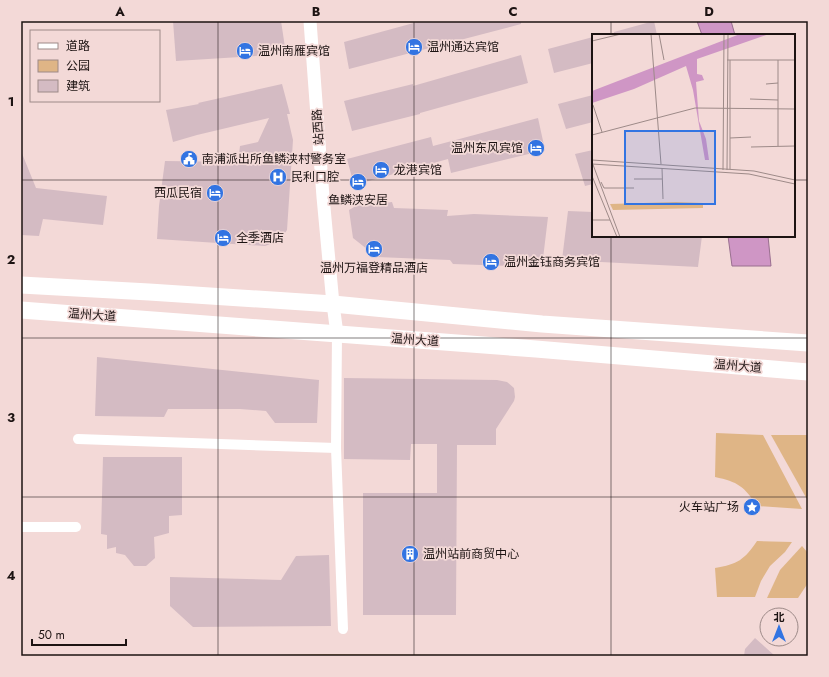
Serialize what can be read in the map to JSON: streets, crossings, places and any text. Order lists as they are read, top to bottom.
{
  "streets": {
    "main road": ["温州大道"],
    "street": ["站西路"]
  },
  "crossings": [
    ["站西路", "温州大道"]
  ],
  "places": {
    "hotel": [
      "温州通达宾馆",
      "温州南雁宾馆",
      "温州东风宾馆",
      "龙港宾馆",
      "鱼鳞浃安居",
      "西瓜民宿",
      "全季酒店",
      "温州万福登精品酒店",
      "温州金钰商务宾馆"
    ],
    "public building": ["南浦派出所鱼鳞浃村警务室"],
    "hospital": ["民利口腔"],
    "place": ["火车站广场"],
    "building": ["温州站前商贸中心"]
  },
  "legend": ["道路", "公园", "建筑"],
  "scale_bar": "50 m",
  "north": "top",
  "grid": {
    "columns": [
      "A",
      "B",
      "C",
      "D"
    ],
    "rows": [
      "1",
      "2",
      "3",
      "4"
    ]
  }
}
